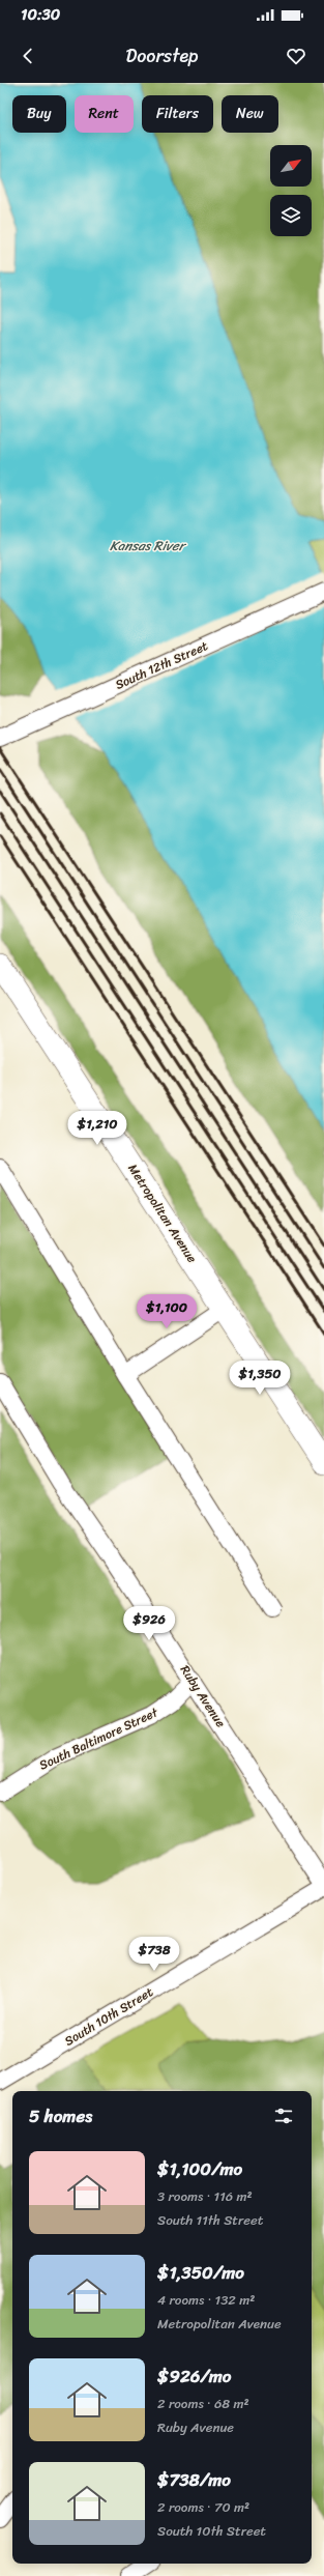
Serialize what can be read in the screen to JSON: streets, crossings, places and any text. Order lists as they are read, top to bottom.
{
  "streets": {
    "main road": ["Metropolitan Avenue"],
    "street": [
      "South 12th Street",
      "Ruby Avenue",
      "South Baltimore Street",
      "South 10th Street"
    ]
  },
  "crossings": [
    ["Ruby Avenue", "South Baltimore Street"],
    ["Ruby Avenue", "South 10th Street"]
  ],
  "water": ["Kansas River"],
  "north": "top right",
  "page": {
    "status": "10:30",
    "header": "Doorstep",
    "chip": [
      "Buy",
      "Rent",
      "Filters",
      "New"
    ],
    "price": [
      "$1,210",
      "$1,100",
      "$1,350",
      "$926",
      "$738"
    ],
    "heading": "5 homes",
    "list": [
      {
        "name": "$1,100/mo",
        "note": "3 rooms · 116 m² · South 11th Street"
      },
      {
        "name": "$1,350/mo",
        "note": "4 rooms · 132 m² · Metropolitan Avenue"
      },
      {
        "name": "$926/mo",
        "note": "2 rooms · 68 m² · Ruby Avenue"
      },
      {
        "name": "$738/mo",
        "note": "2 rooms · 70 m² · South 10th Street"
      }
    ]
  }
}
